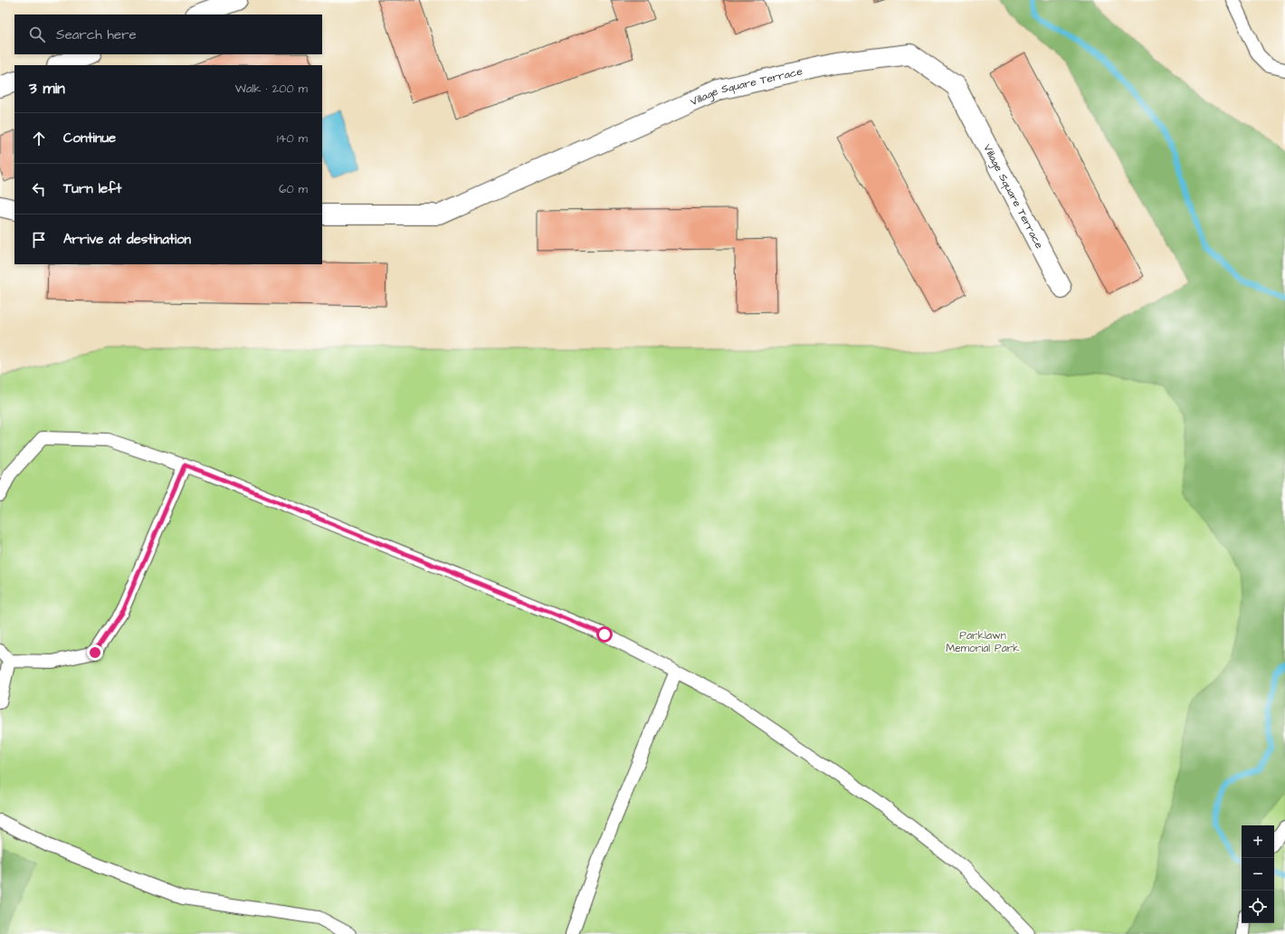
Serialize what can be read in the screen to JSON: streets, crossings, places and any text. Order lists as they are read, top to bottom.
{
  "streets": {
    "street": ["Village Square Terrace"]
  },
  "parks": ["Parklawn Memorial Park"],
  "page": {
    "search": "Search here",
    "heading": ["3 min", "Walk · 200 m"],
    "list": [
      ["Continue", "140 m"],
      ["Turn left", "60 m"],
      "Arrive at destination"
    ],
    "map_buttons": ["+", "−"]
  }
}
